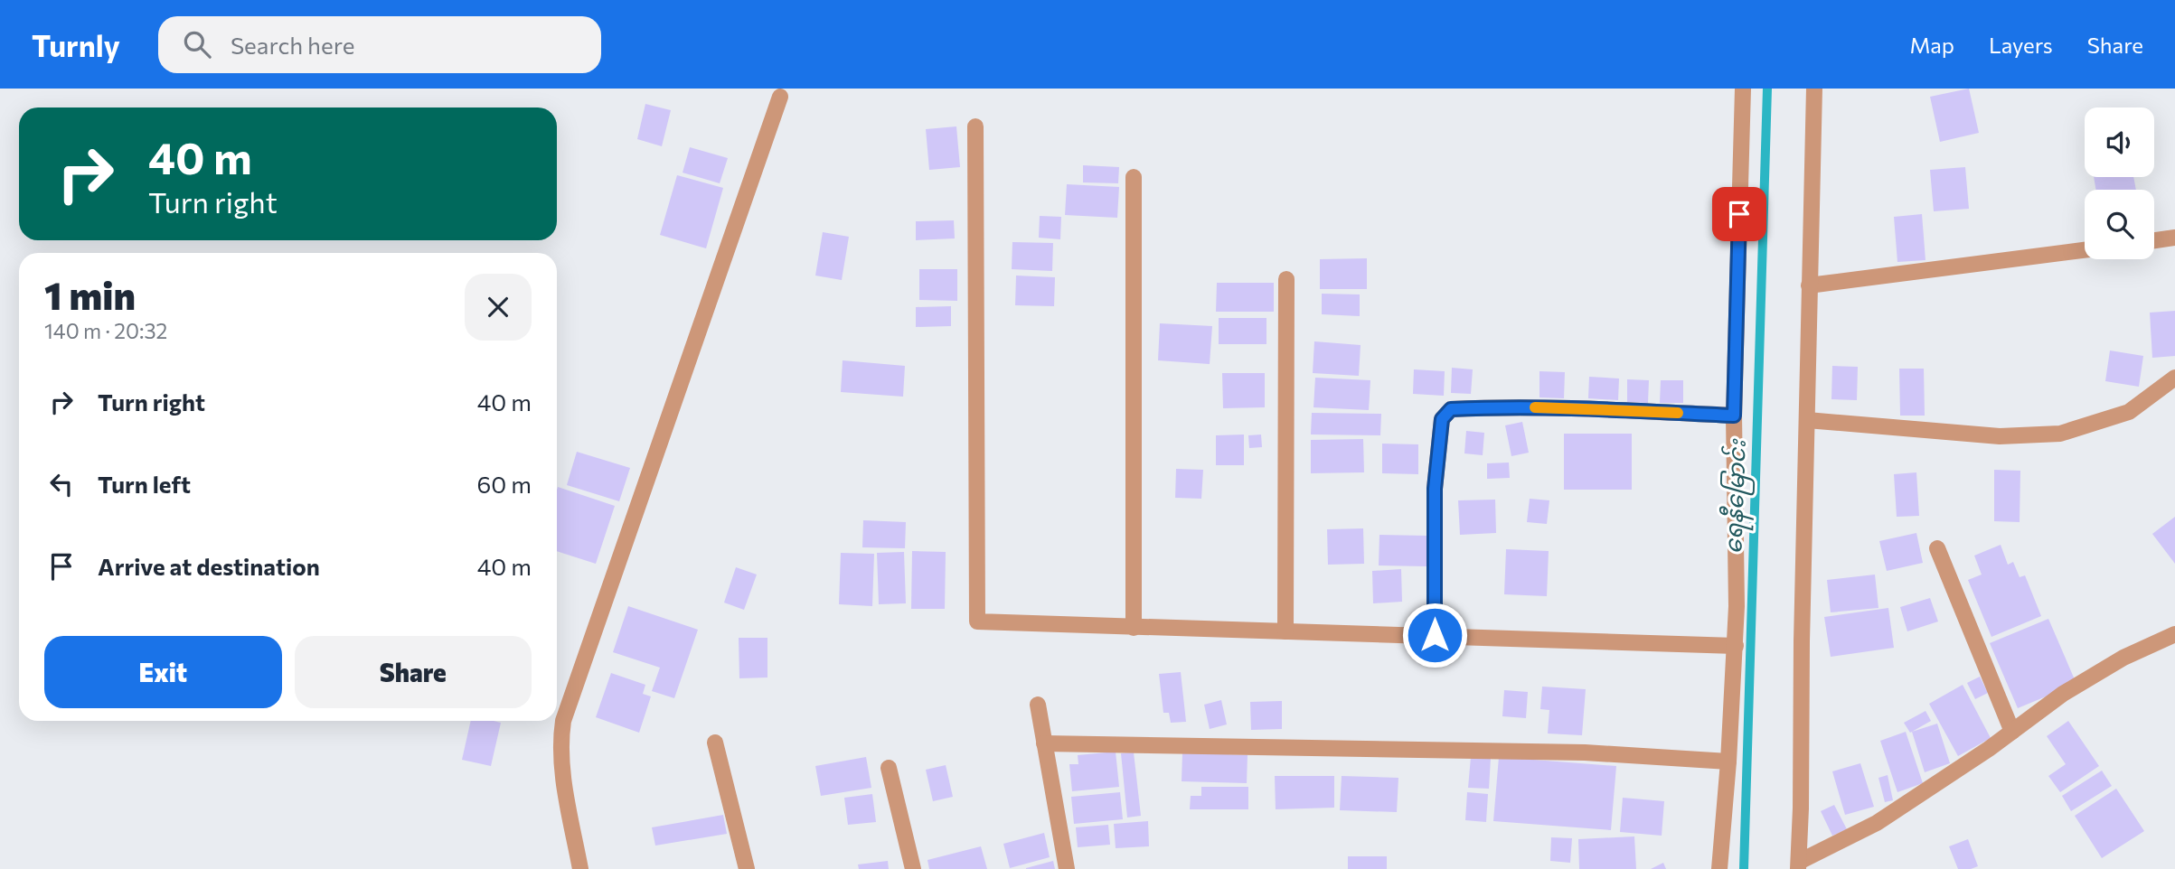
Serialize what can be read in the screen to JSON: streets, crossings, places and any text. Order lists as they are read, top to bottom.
{
  "water": ["ရေနီမြောင်း"],
  "page": {
    "header": "Turnly",
    "search": "Search here",
    "nav": ["Map", "Layers", "Share"],
    "turn": ["40 m", "Turn right"],
    "heading": ["1 min", "140 m · 20:32"],
    "list": [
      {
        "name": "Turn right",
        "value": "40 m"
      },
      {
        "name": "Turn left",
        "value": "60 m"
      },
      {
        "name": "Arrive at destination",
        "value": "40 m"
      }
    ],
    "buttons": ["Exit", "Share"]
  }
}
